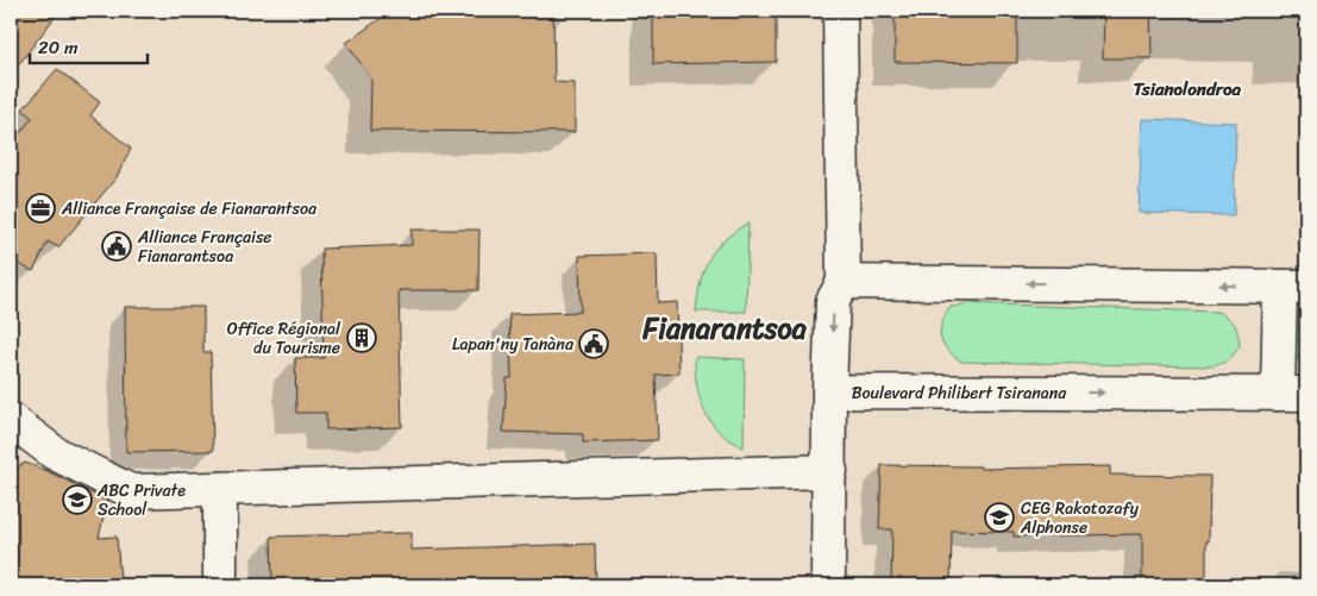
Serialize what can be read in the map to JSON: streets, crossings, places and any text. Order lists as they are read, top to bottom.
{
  "streets": {
    "street": ["Boulevard Philibert Tsiranana"]
  },
  "districts": ["Tsianolondroa", "Fianarantsoa"],
  "places": {
    "office": ["Alliance Française de Fianarantsoa"],
    "public building": ["Alliance Française Fianarantsoa", "Lapan'ny Tanàna"],
    "building": ["Office Régional du Tourisme"],
    "school or university": ["ABC Private School", "CEG Rakotozafy Alphonse"]
  },
  "scale_bar": "20 m"
}
